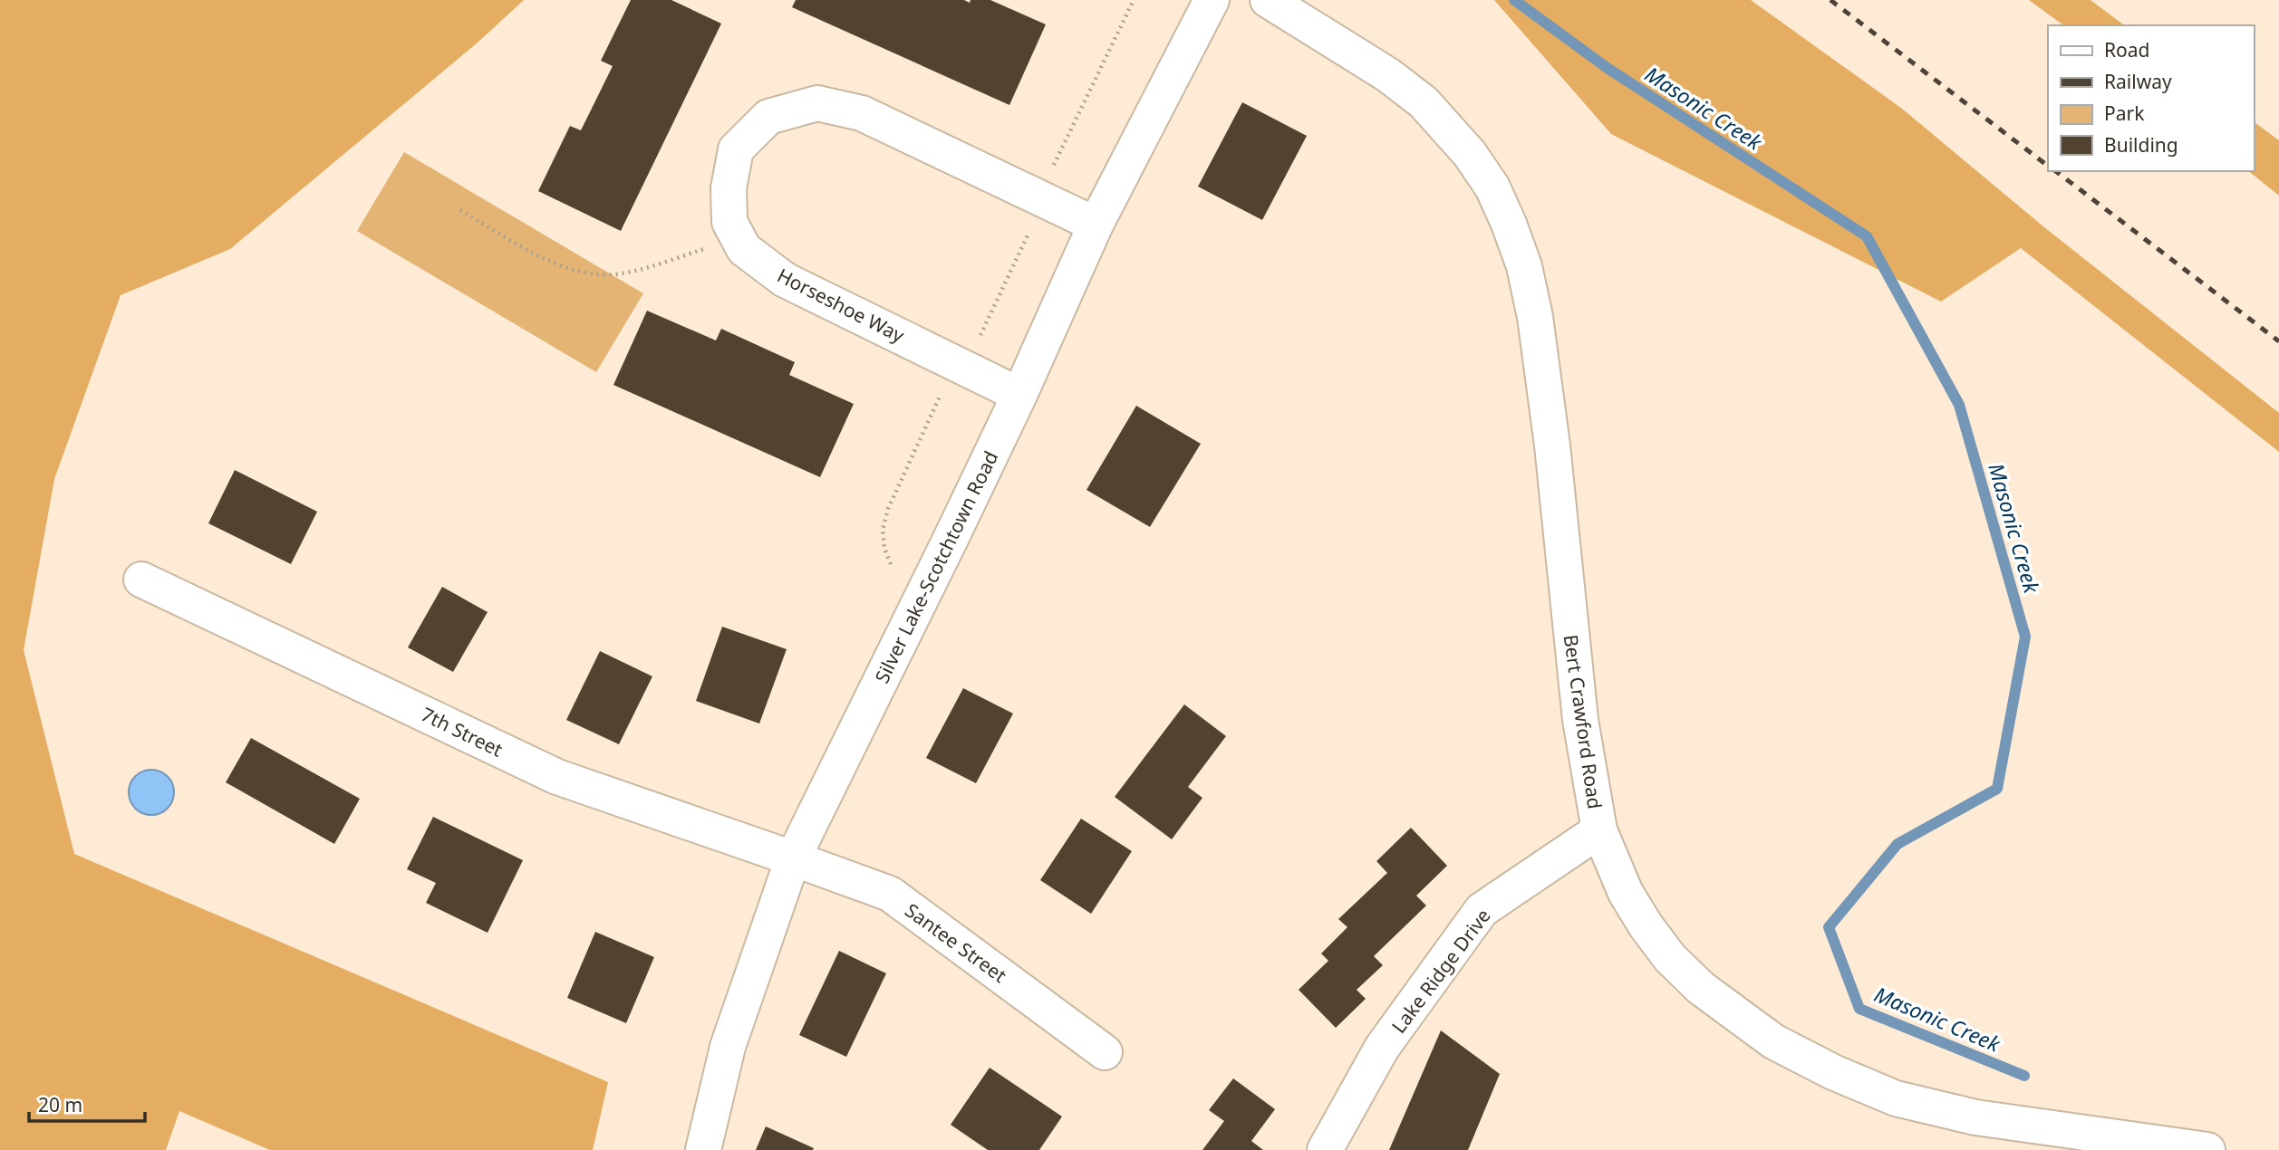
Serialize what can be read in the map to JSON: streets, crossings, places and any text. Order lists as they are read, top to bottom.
{
  "streets": {
    "street": [
      "Horseshoe Way",
      "Silver Lake-Scotchtown Road",
      "Bert Crawford Road",
      "7th Street",
      "Santee Street",
      "Lake Ridge Drive"
    ]
  },
  "crossings": [
    ["Horseshoe Way", "Silver Lake-Scotchtown Road"],
    ["Silver Lake-Scotchtown Road", "7th Street"],
    ["Silver Lake-Scotchtown Road", "Santee Street"],
    ["Bert Crawford Road", "Lake Ridge Drive"],
    ["7th Street", "Santee Street"]
  ],
  "water": ["Masonic Creek"],
  "legend": [
    "Road",
    "Railway",
    "Park",
    "Building"
  ],
  "scale_bar": "20 m"
}
